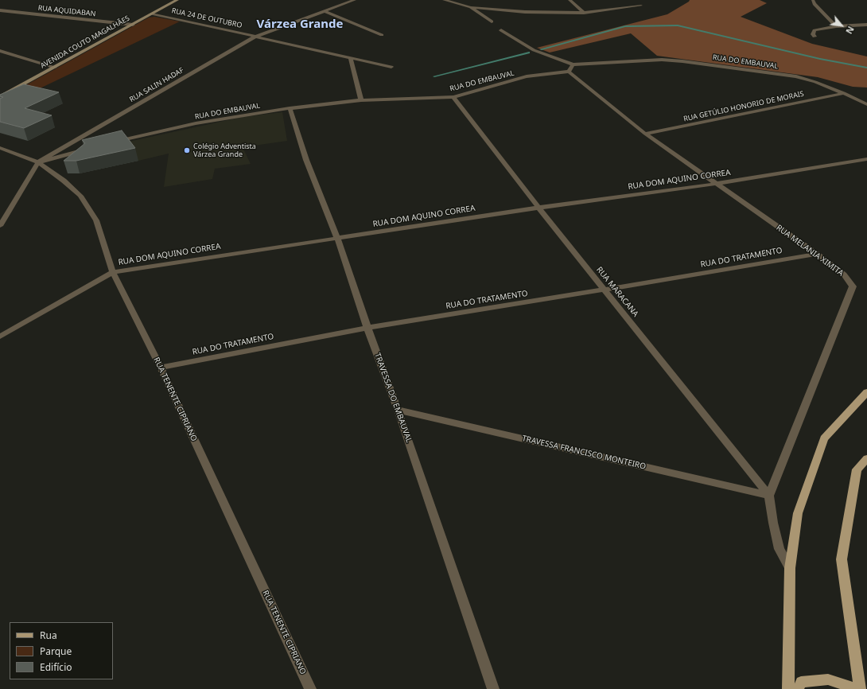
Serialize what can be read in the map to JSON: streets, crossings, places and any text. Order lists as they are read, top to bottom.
{
  "streets": {
    "main road": ["AVENIDA COUTO MAGALHÃES"],
    "street": [
      "RUA AQUIDABAN",
      "RUA 24 DE OUTUBRO",
      "RUA DO EMBAUVAL",
      "RUA SALIN HADAF",
      "RUA GETÚLIO HONORIO DE MORAIS",
      "RUA DOM AQUINO CORREA",
      "RUA MELANIA XIMITA",
      "RUA DO TRATAMENTO",
      "RUA MARACANA",
      "TRAVESSA DO EMBAUVAL",
      "RUA TENENTE CIPRIANO",
      "TRAVESSA FRANCISCO MONTEIRO"
    ]
  },
  "crossings": [
    ["RUA AQUIDABAN", "AVENIDA COUTO MAGALHÃES"],
    ["RUA 24 DE OUTUBRO", "AVENIDA COUTO MAGALHÃES"],
    ["RUA 24 DE OUTUBRO", "RUA SALIN HADAF"],
    ["RUA DO EMBAUVAL", "RUA GETÚLIO HONORIO DE MORAIS"],
    ["RUA DO EMBAUVAL", "RUA MELANIA XIMITA"],
    ["RUA DO EMBAUVAL", "RUA MARACANA"],
    ["RUA DO EMBAUVAL", "TRAVESSA DO EMBAUVAL"],
    ["RUA SALIN HADAF", "RUA TENENTE CIPRIANO"],
    ["RUA GETÚLIO HONORIO DE MORAIS", "RUA MELANIA XIMITA"],
    ["RUA DOM AQUINO CORREA", "RUA MELANIA XIMITA"],
    ["RUA DOM AQUINO CORREA", "RUA MARACANA"],
    ["RUA DOM AQUINO CORREA", "TRAVESSA DO EMBAUVAL"],
    ["RUA DOM AQUINO CORREA", "RUA TENENTE CIPRIANO"],
    ["RUA MELANIA XIMITA", "RUA DO TRATAMENTO"],
    ["RUA MELANIA XIMITA", "RUA MARACANA"],
    ["RUA MELANIA XIMITA", "TRAVESSA FRANCISCO MONTEIRO"],
    ["RUA DO TRATAMENTO", "RUA MARACANA"],
    ["RUA DO TRATAMENTO", "TRAVESSA DO EMBAUVAL"],
    ["RUA DO TRATAMENTO", "RUA TENENTE CIPRIANO"],
    ["RUA MARACANA", "TRAVESSA FRANCISCO MONTEIRO"],
    ["TRAVESSA DO EMBAUVAL", "TRAVESSA FRANCISCO MONTEIRO"]
  ],
  "districts": ["Várzea Grande"],
  "places": ["Colégio Adventista Várzea Grande"],
  "legend": ["Rua", "Parque", "Edifício"],
  "north": "bottom right"
}
